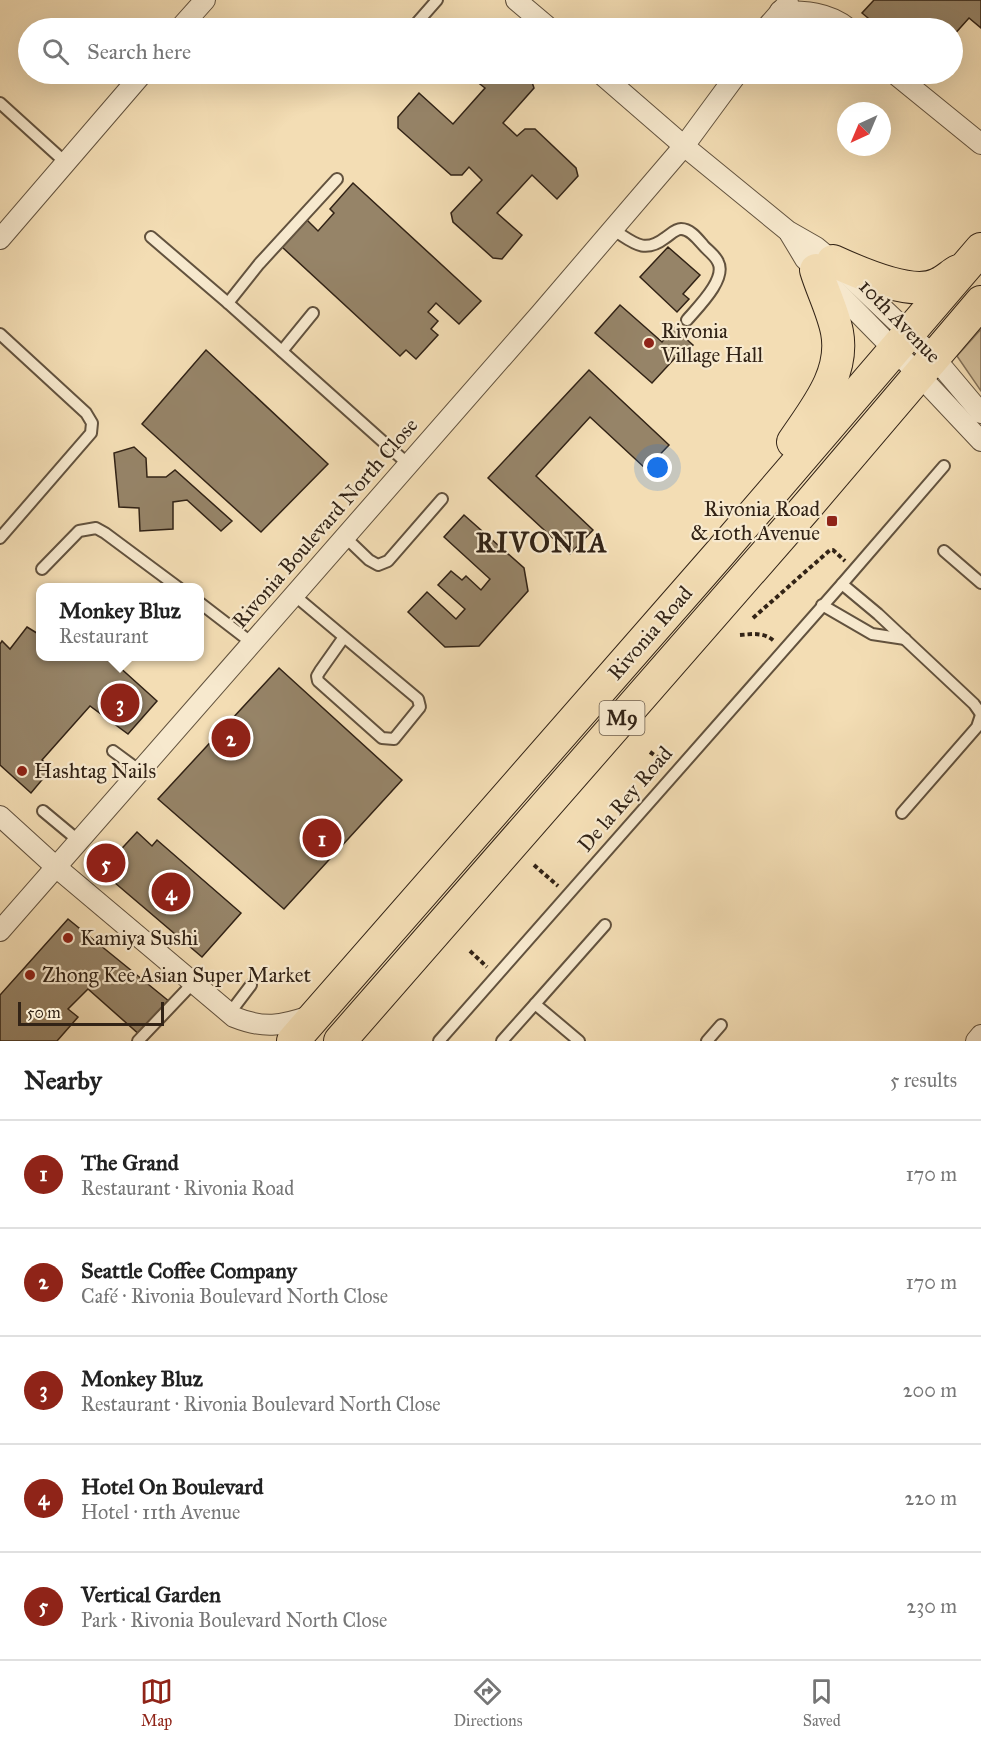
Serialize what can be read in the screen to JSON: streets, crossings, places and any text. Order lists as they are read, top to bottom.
{
  "streets": {
    "main road": ["Rivonia Road", "M9"],
    "street": ["10th Avenue", "Rivonia Boulevard North Close"],
    "lane": ["De la Rey Road"]
  },
  "crossings": [
    ["10th Avenue", "Rivonia Boulevard North Close"],
    ["10th Avenue", "Rivonia Road"]
  ],
  "districts": ["RIVONIA"],
  "places": {
    "other": [
      "Rivonia Village Hall",
      "Hashtag Nails",
      "Kamiya Sushi",
      "Zhong Kee Asian Super Market"
    ],
    "transit": ["Rivonia Road & 10th Avenue"]
  },
  "scale_bar": "50 m",
  "north": "bottom left",
  "page": {
    "search": "Search here",
    "popup": ["Monkey Bluz", "Restaurant"],
    "pins": [
      "3",
      "2",
      "1",
      "5",
      "4"
    ],
    "scale": "50 m",
    "heading": ["Nearby", "5 results"],
    "list": [
      {
        "mark": "1",
        "name": "The Grand",
        "note": "Restaurant · Rivonia Road",
        "value": "170 m"
      },
      {
        "mark": "2",
        "name": "Seattle Coffee Company",
        "note": "Café · Rivonia Boulevard North Close",
        "value": "170 m"
      },
      {
        "mark": "3",
        "name": "Monkey Bluz",
        "note": "Restaurant · Rivonia Boulevard North Close",
        "value": "200 m"
      },
      {
        "mark": "4",
        "name": "Hotel On Boulevard",
        "note": "Hotel · 11th Avenue",
        "value": "220 m"
      },
      {
        "mark": "5",
        "name": "Vertical Garden",
        "note": "Park · Rivonia Boulevard North Close",
        "value": "230 m"
      }
    ],
    "nav": ["Map", "Directions", "Saved"]
  }
}
